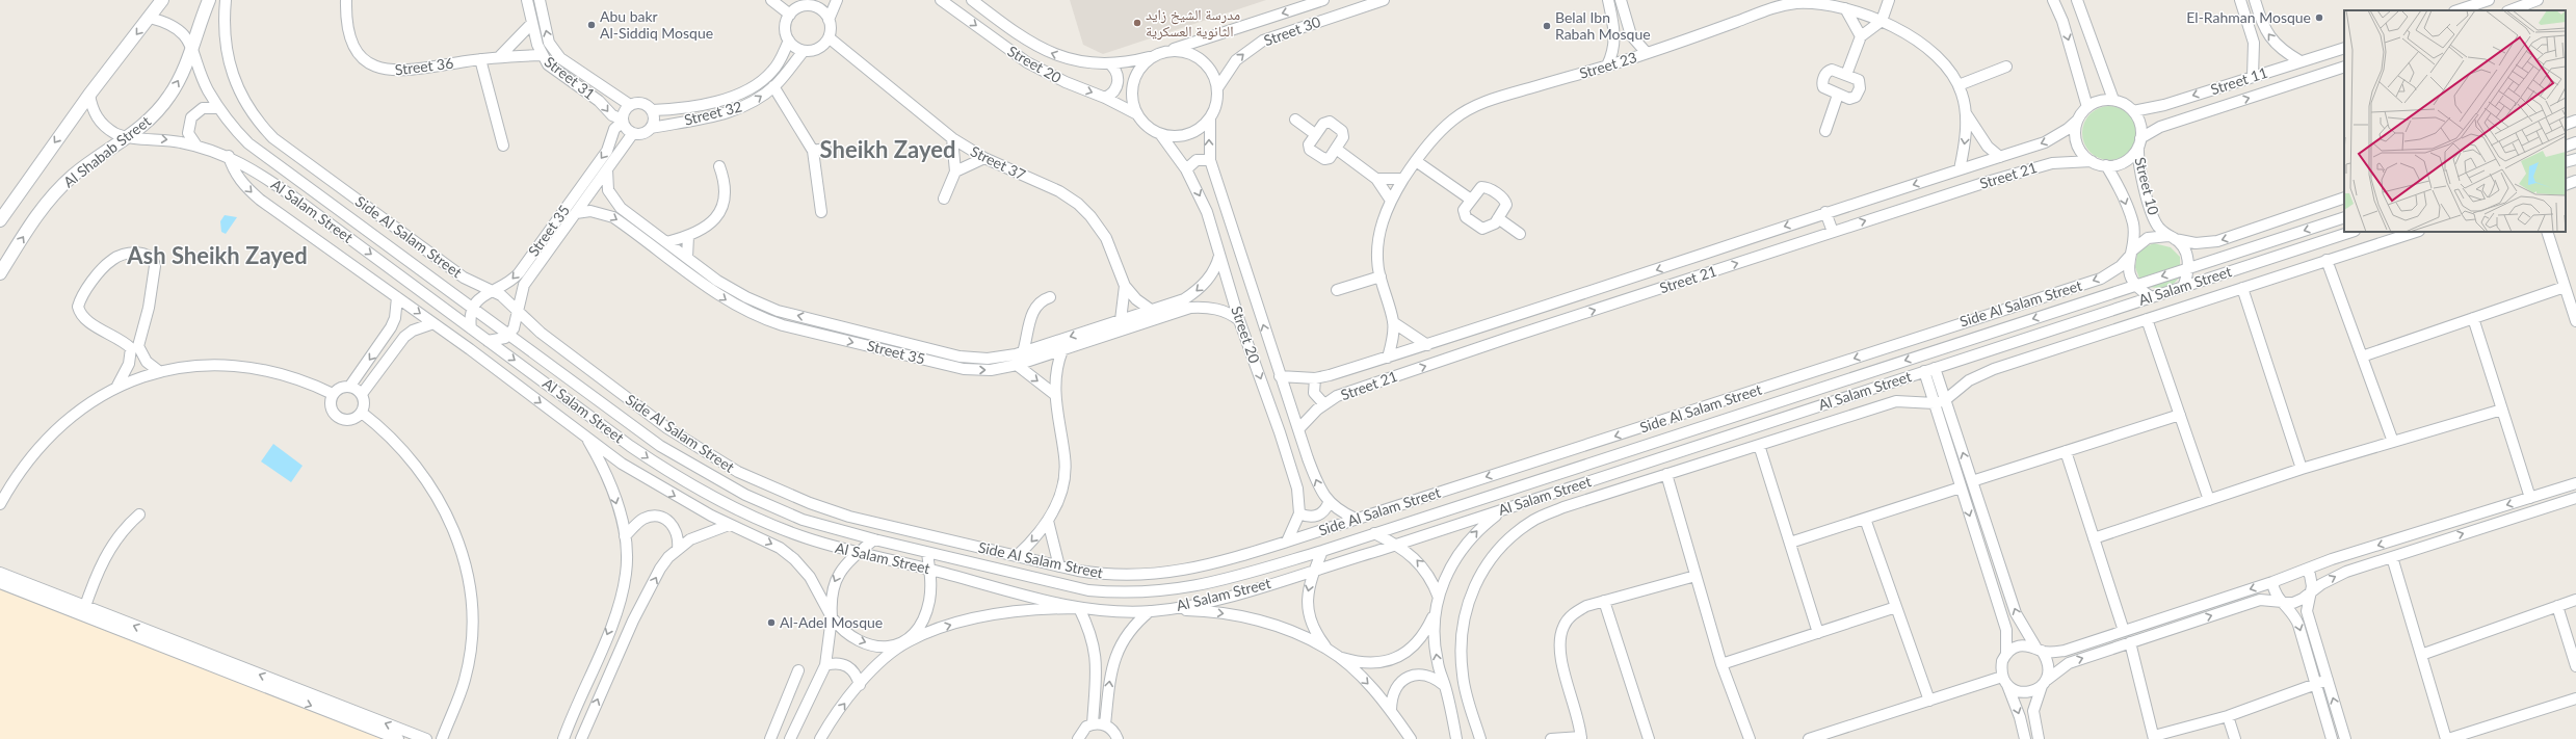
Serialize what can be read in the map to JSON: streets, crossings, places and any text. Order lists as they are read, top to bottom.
{
  "streets": {
    "street": [
      "Street 30",
      "Street 20",
      "Street 23",
      "Street 36",
      "Street 31",
      "Street 11",
      "Street 32",
      "Al Shabab Street",
      "Street 37",
      "Street 21",
      "Street 10",
      "Al Salam Street",
      "Street 35",
      "Side Al Salam Street"
    ]
  },
  "crossings": [
    ["Street 30", "Street 20"],
    ["Street 20", "Street 21"],
    ["Street 20", "Street 35"],
    ["Street 20", "Side Al Salam Street"],
    ["Street 23", "Street 21"],
    ["Street 36", "Street 31"],
    ["Street 31", "Street 32"],
    ["Street 31", "Street 35"],
    ["Street 11", "Street 21"],
    ["Street 11", "Street 10"],
    ["Street 32", "Street 37"],
    ["Street 32", "Street 35"],
    ["Al Shabab Street", "Al Salam Street"],
    ["Street 37", "Street 35"],
    ["Street 21", "Street 10"],
    ["Street 10", "Al Salam Street"],
    ["Street 10", "Side Al Salam Street"],
    ["Al Salam Street", "Street 35"],
    ["Street 35", "Side Al Salam Street"]
  ],
  "districts": ["Sheikh Zayed", "Ash Sheikh Zayed"],
  "places": [
    "El-Rahman Mosque",
    "مدرسة الشيخ زايد الثانوية العسكرية",
    "Abu bakr Al-Siddiq Mosque",
    "Belal Ibn Rabah Mosque",
    "Al-Adel Mosque"
  ]
}
